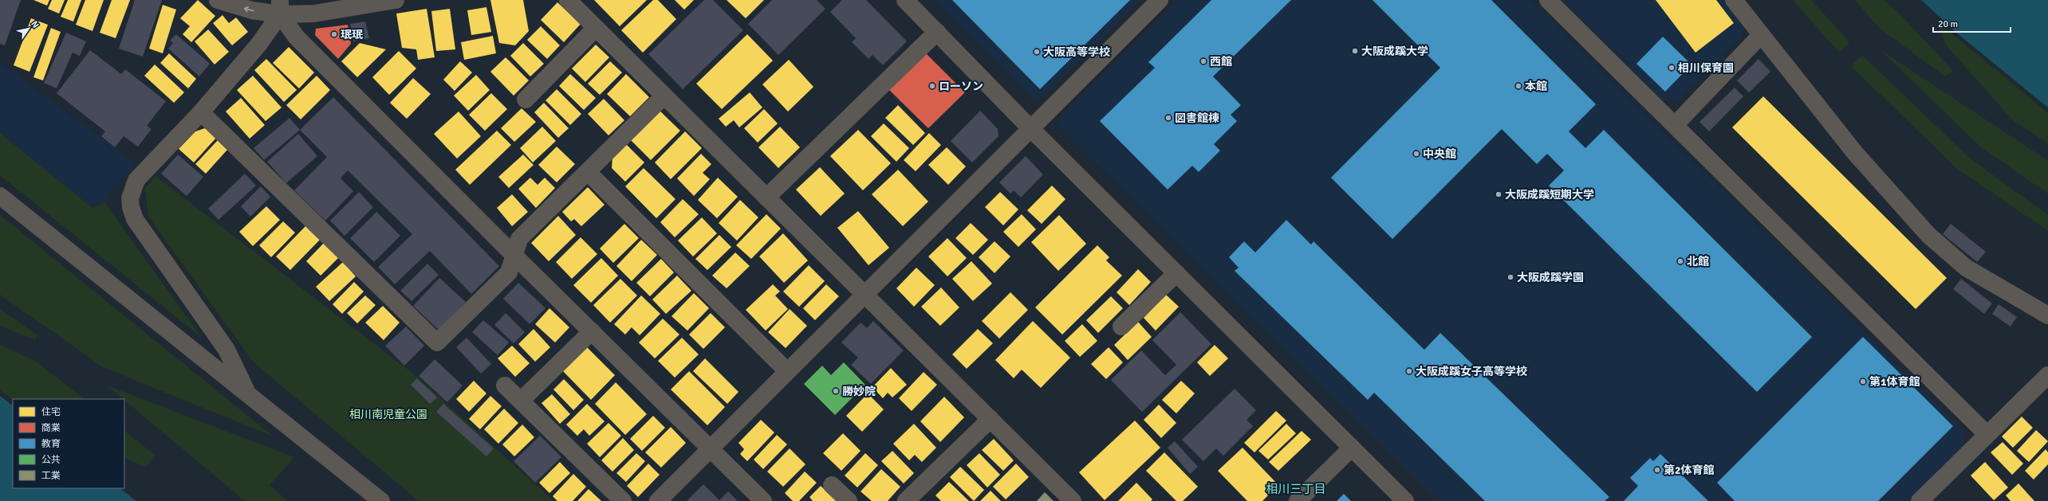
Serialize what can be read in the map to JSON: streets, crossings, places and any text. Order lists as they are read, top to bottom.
{
  "districts": ["相川三丁目"],
  "parks": ["相川南児童公園"],
  "places": [
    "珉珉",
    "大阪成蹊大学",
    "大阪高等学校",
    "西館",
    "相川保育園",
    "ローソン",
    "本館",
    "図書館棟",
    "中央館",
    "大阪成蹊短期大学",
    "北館",
    "大阪成蹊学園",
    "大阪成蹊女子高等学校",
    "第1体育館",
    "勝妙院",
    "第2体育館"
  ],
  "legend": [
    "住宅",
    "商業",
    "教育",
    "公共",
    "工業"
  ],
  "scale_bar": "20 m",
  "north": "top right"
}
